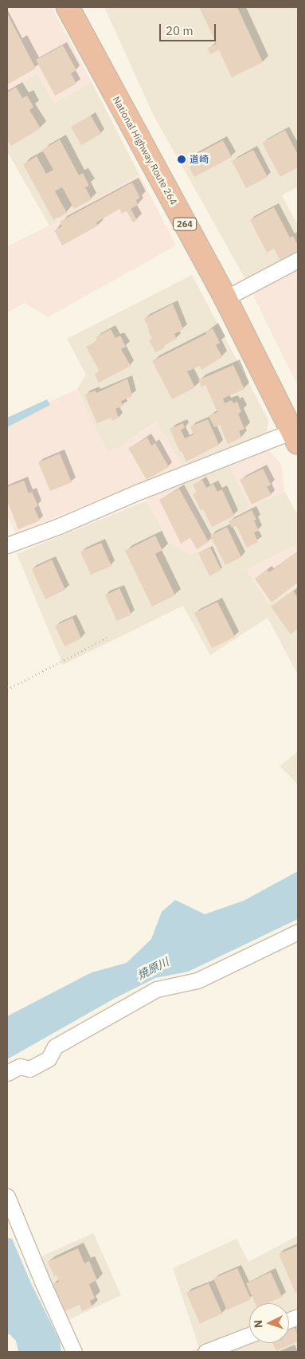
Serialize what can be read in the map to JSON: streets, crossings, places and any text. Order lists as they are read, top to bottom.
{
  "streets": {
    "highway": ["National Highway Route 264", "264"]
  },
  "water": ["焼原川"],
  "places": ["道崎"],
  "scale_bar": "20 m",
  "north": "left"
}
